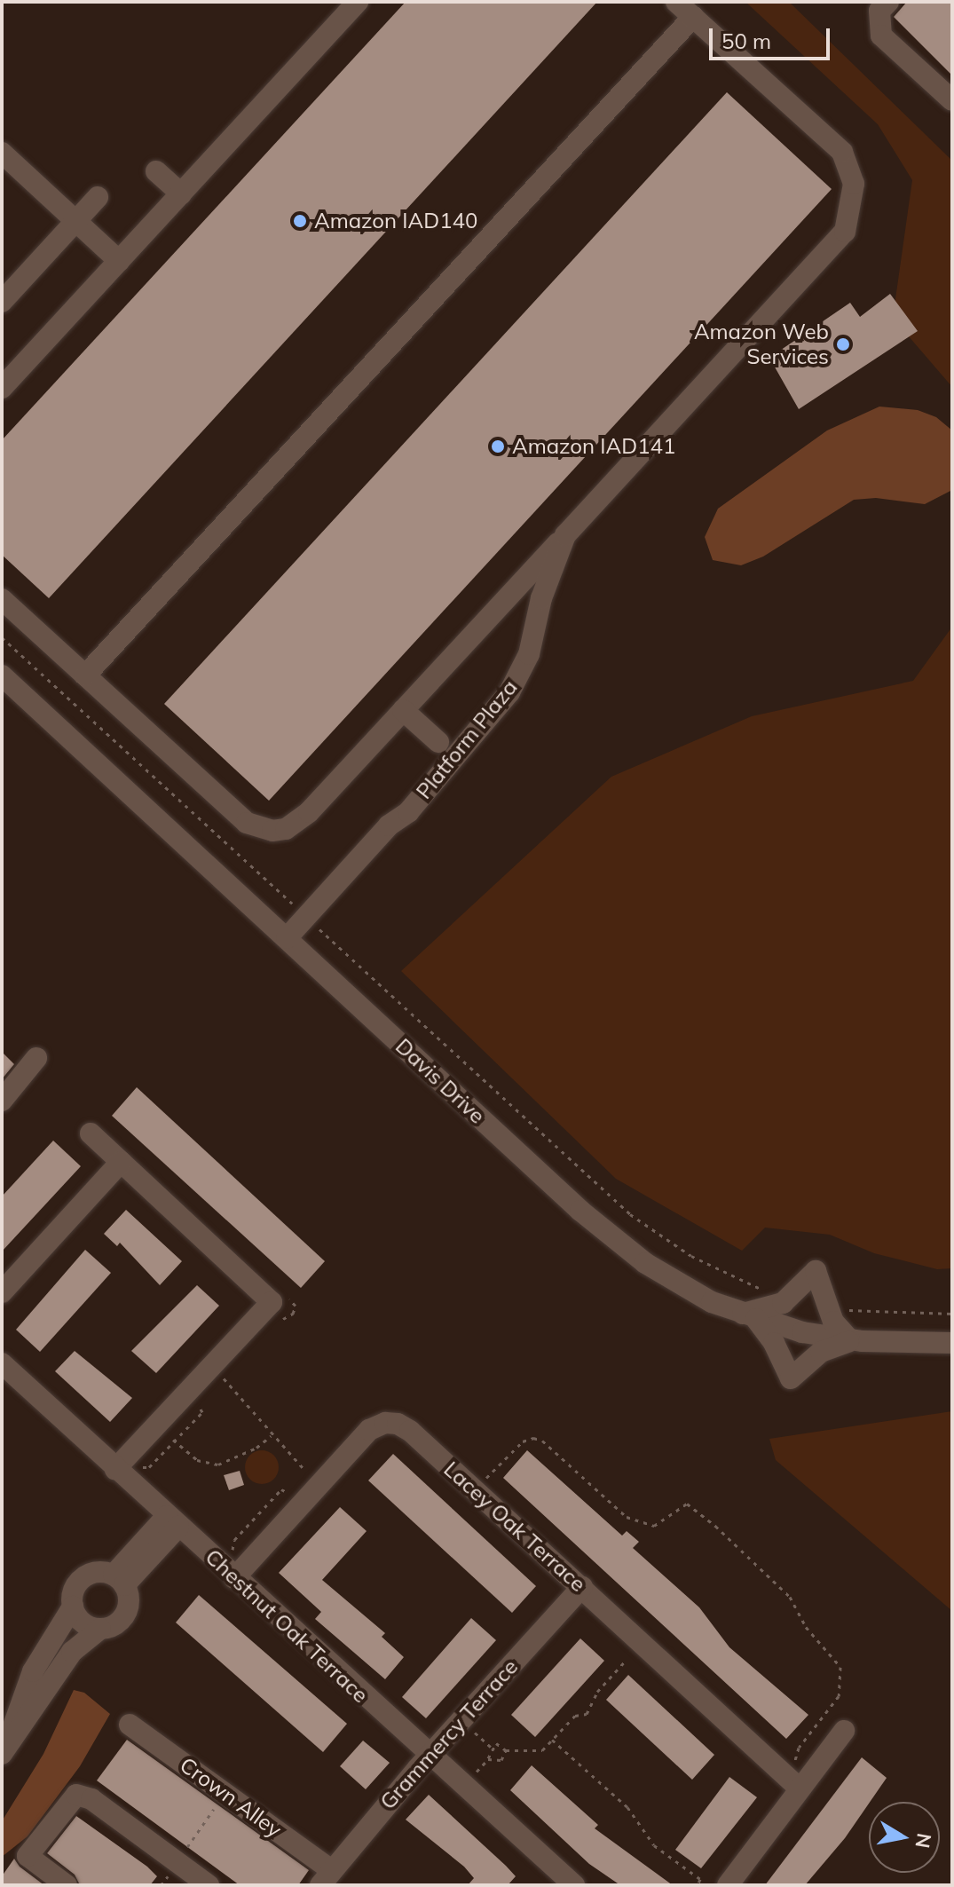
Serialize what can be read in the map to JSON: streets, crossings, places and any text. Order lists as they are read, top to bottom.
{
  "streets": {
    "street": [
      "Platform Plaza",
      "Davis Drive",
      "Lacey Oak Terrace",
      "Chestnut Oak Terrace",
      "Grammercy Terrace",
      "Crown Alley"
    ]
  },
  "crossings": [
    ["Platform Plaza", "Davis Drive"],
    ["Lacey Oak Terrace", "Chestnut Oak Terrace"],
    ["Lacey Oak Terrace", "Grammercy Terrace"],
    ["Chestnut Oak Terrace", "Grammercy Terrace"],
    ["Grammercy Terrace", "Crown Alley"]
  ],
  "places": ["Amazon IAD140", "Amazon Web Services", "Amazon IAD141"],
  "scale_bar": "50 m",
  "north": "right"
}
